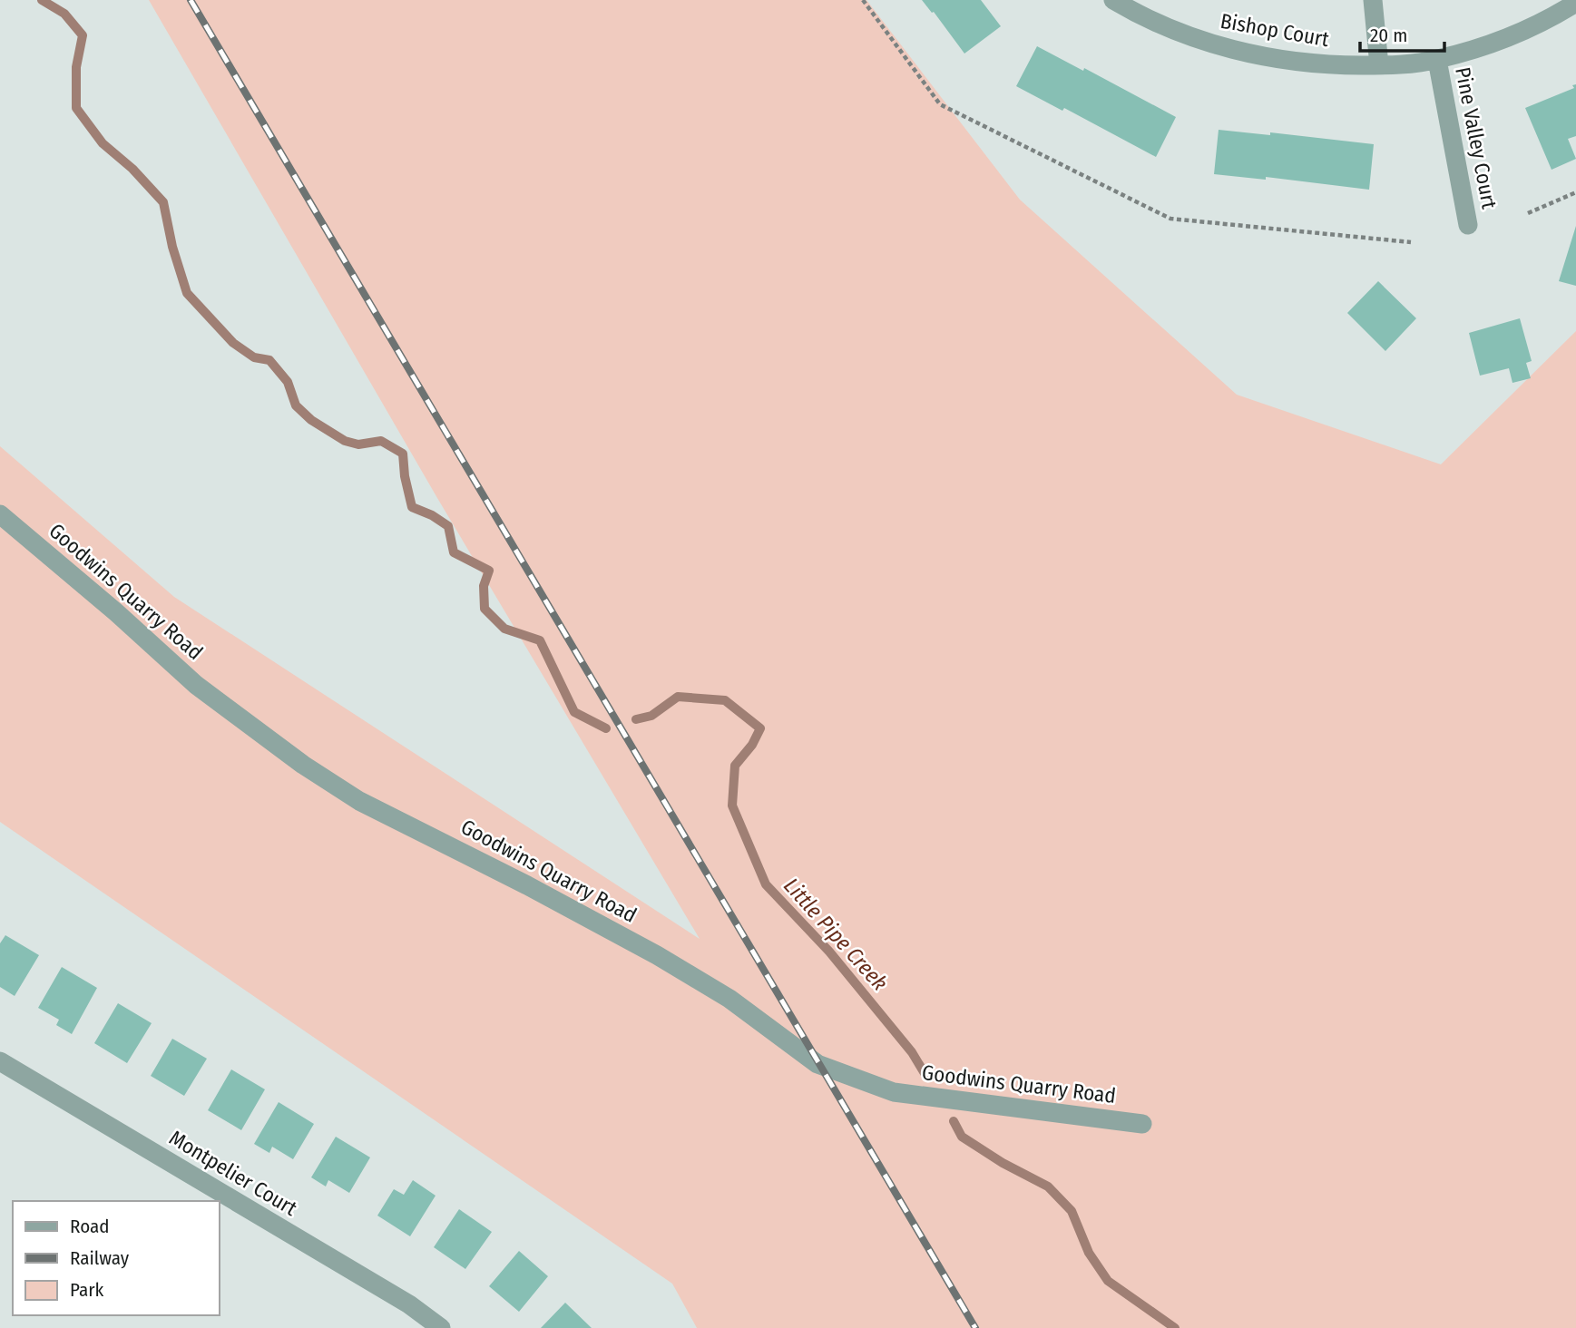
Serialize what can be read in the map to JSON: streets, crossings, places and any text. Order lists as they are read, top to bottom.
{
  "streets": {
    "street": [
      "Bishop Court",
      "Pine Valley Court",
      "Goodwins Quarry Road",
      "Montpelier Court"
    ]
  },
  "crossings": [
    ["Bishop Court", "Pine Valley Court"]
  ],
  "water": ["Little Pipe Creek"],
  "legend": ["Road", "Railway", "Park"],
  "scale_bar": "20 m"
}
